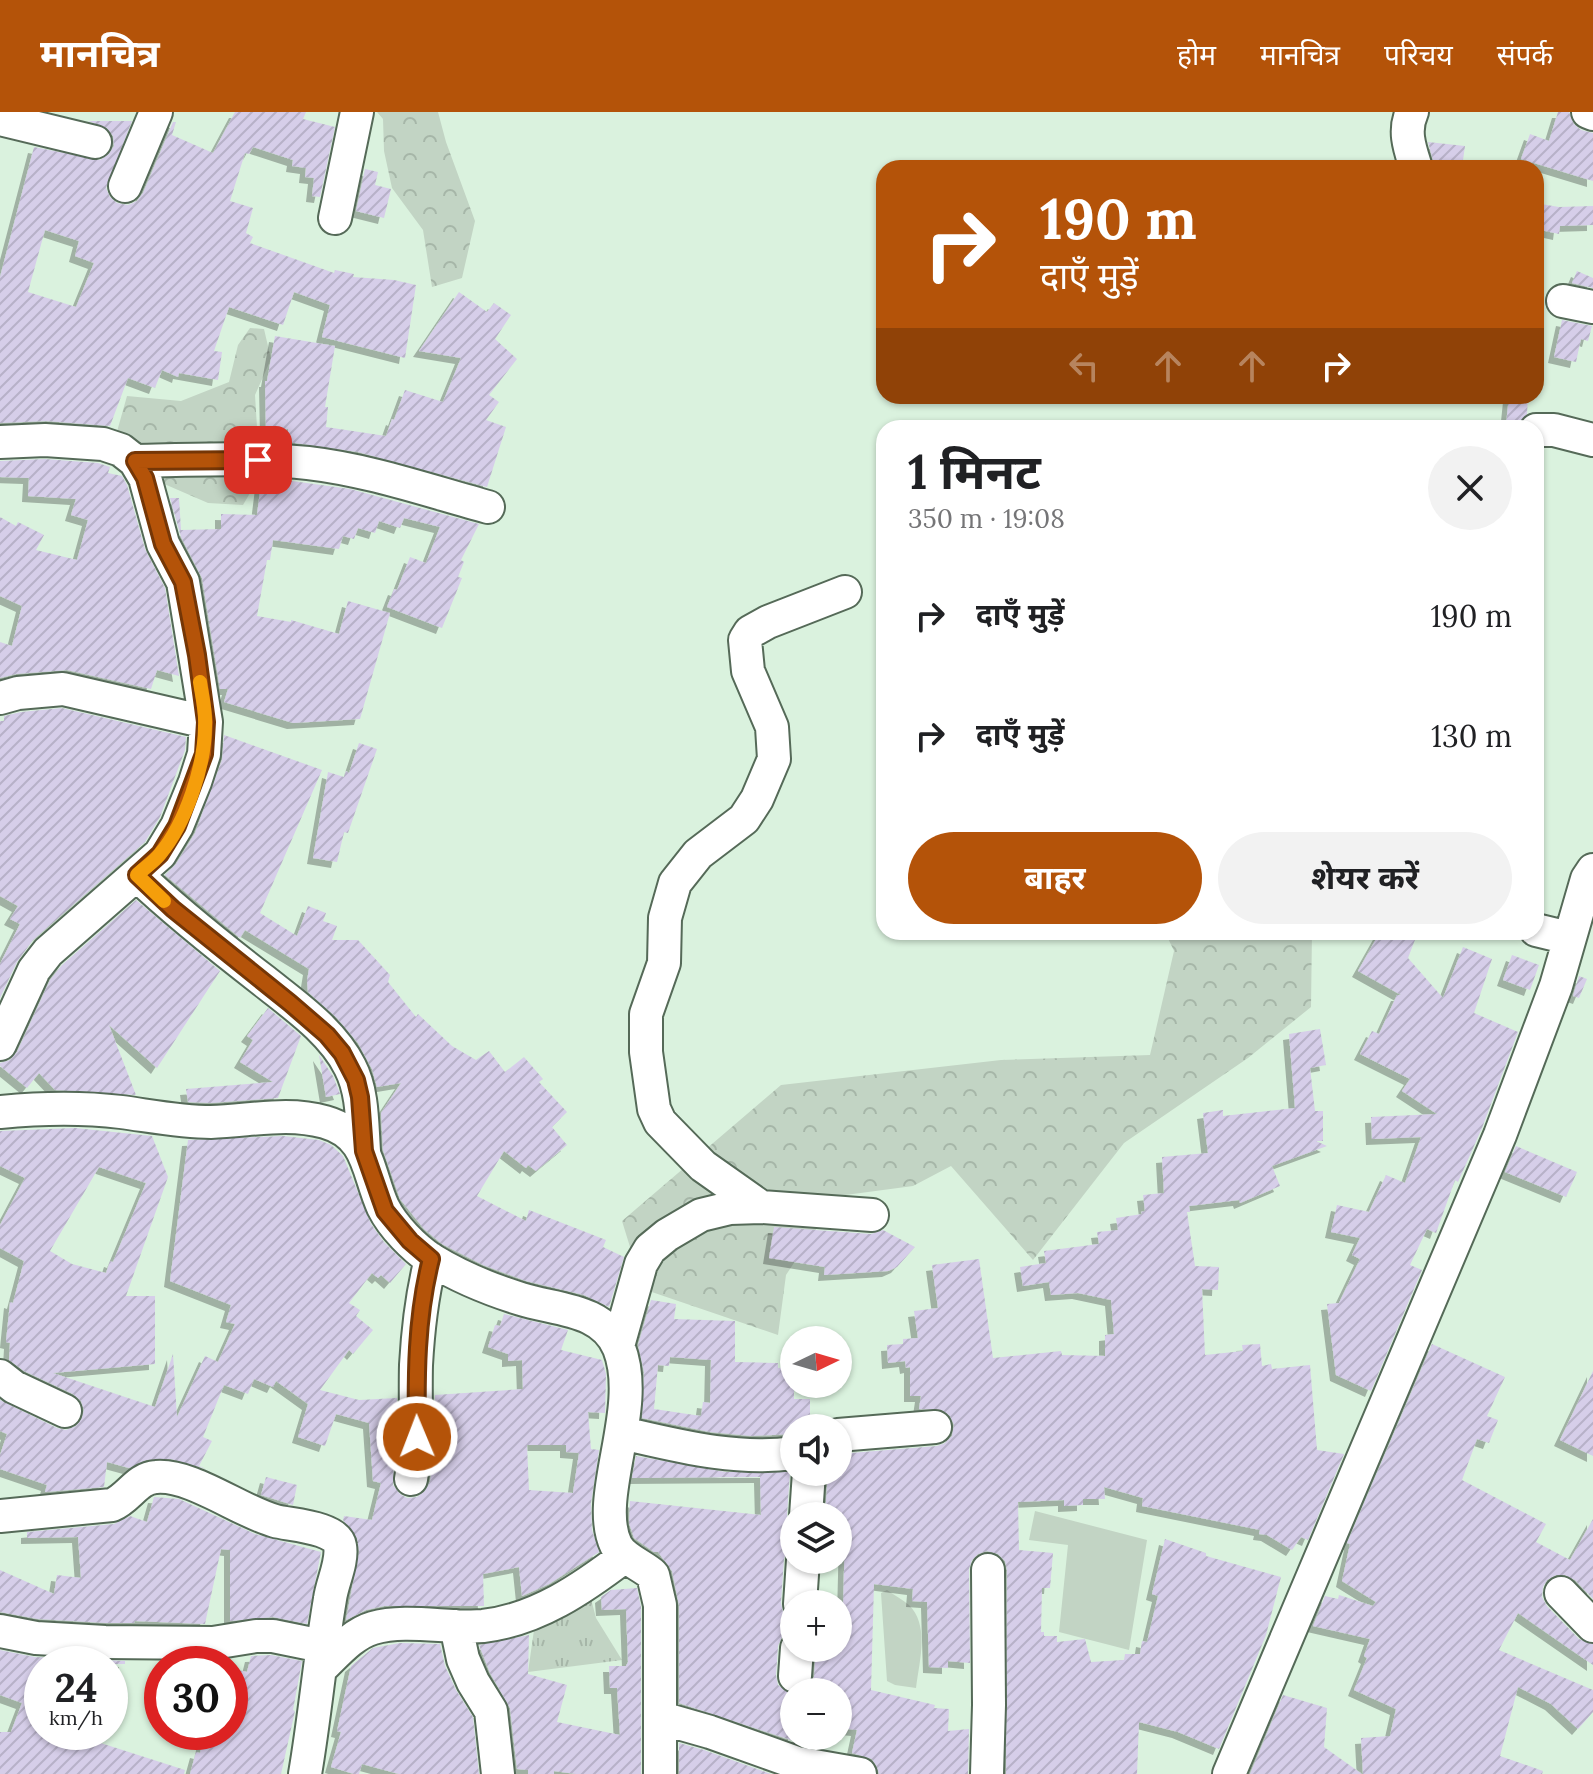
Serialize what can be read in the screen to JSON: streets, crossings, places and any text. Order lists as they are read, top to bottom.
{
  "north": "right",
  "page": {
    "header": "मानचित्र",
    "nav": [
      "होम",
      "मानचित्र",
      "परिचय",
      "संपर्क"
    ],
    "turn": ["190 m", "दाएँ मुड़ें"],
    "heading": ["1 मिनट", "350 m · 19:08"],
    "list": [
      {
        "name": "दाएँ मुड़ें",
        "value": "190 m"
      },
      {
        "name": "दाएँ मुड़ें",
        "value": "130 m"
      }
    ],
    "buttons": ["बाहर", "शेयर करें"],
    "map_buttons": ["+", "−"],
    "speed": "24 km/h",
    "limit": "30"
  }
}
